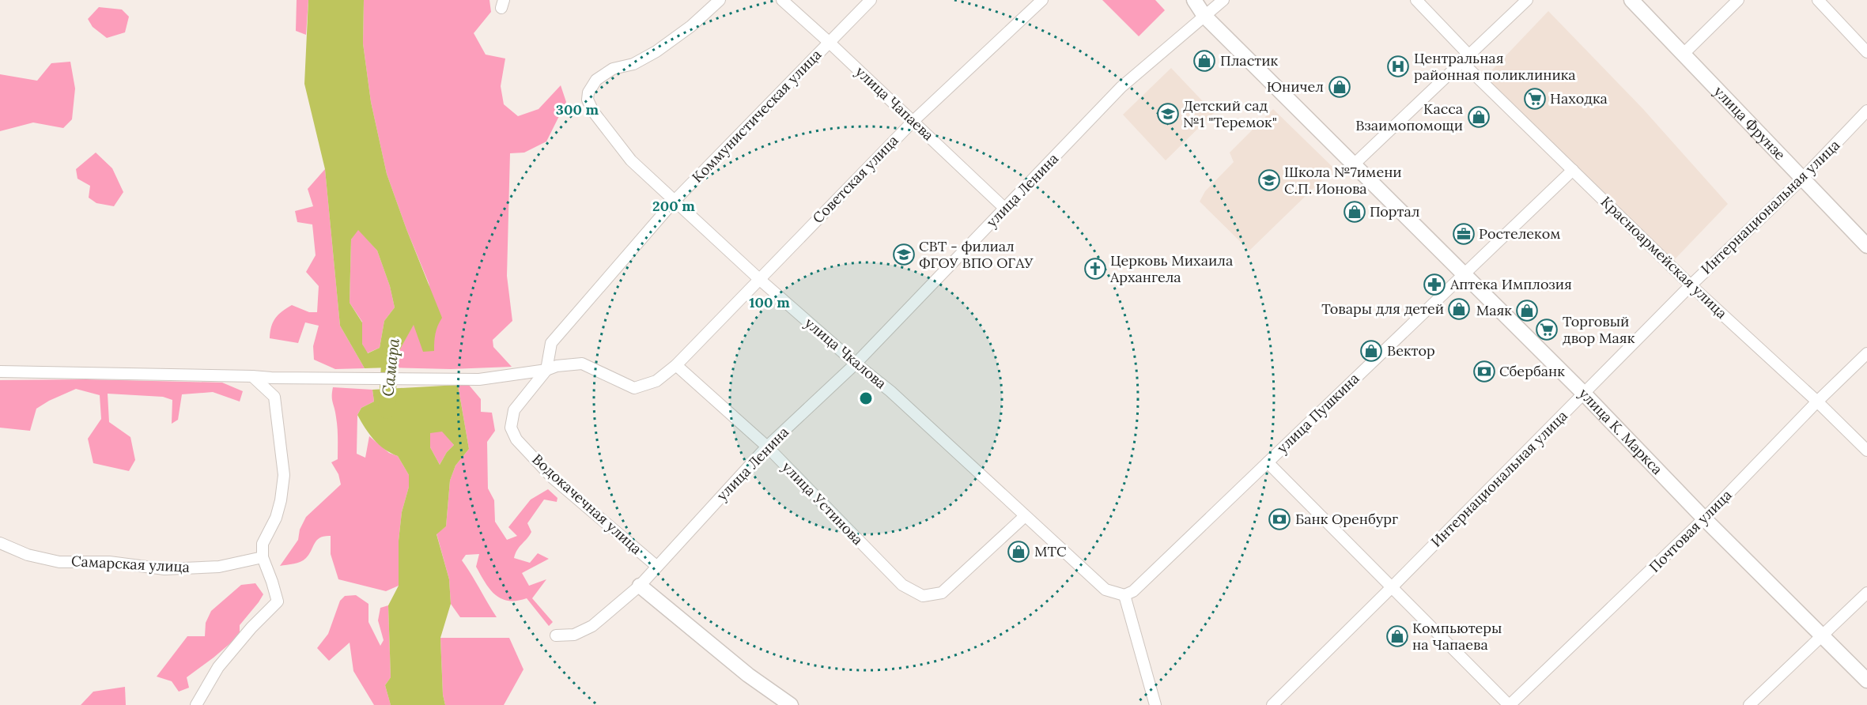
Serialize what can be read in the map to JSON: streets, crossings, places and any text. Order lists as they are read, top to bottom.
{
  "streets": {
    "main road": ["улица Фрунзе", "улица К. Маркса"],
    "street": [
      "улица Чапаева",
      "Коммунистическая улица",
      "Советская улица",
      "улица Ленина",
      "Интернациональная улица",
      "Красноармейская улица",
      "улица Чкалова",
      "улица Пушкина",
      "улица Устинова",
      "Водокачечная улица",
      "Почтовая улица",
      "Самарская улица"
    ]
  },
  "crossings": [
    ["улица Чапаева", "Коммунистическая улица"],
    ["улица Чапаева", "Советская улица"],
    ["улица Чапаева", "улица Ленина"],
    ["Коммунистическая улица", "улица Чкалова"],
    ["Коммунистическая улица", "Водокачечная улица"],
    ["улица Фрунзе", "Интернациональная улица"],
    ["Советская улица", "улица Чкалова"],
    ["Советская улица", "улица Устинова"],
    ["улица Ленина", "улица Чкалова"],
    ["улица Ленина", "улица К. Маркса"],
    ["улица Ленина", "улица Устинова"],
    ["улица Ленина", "Водокачечная улица"],
    ["Интернациональная улица", "Красноармейская улица"],
    ["Интернациональная улица", "улица К. Маркса"],
    ["Красноармейская улица", "улица Пушкина"],
    ["Красноармейская улица", "Почтовая улица"],
    ["улица Чкалова", "улица Пушкина"],
    ["улица Чкалова", "улица Устинова"],
    ["улица Пушкина", "улица К. Маркса"],
    ["улица К. Маркса", "Почтовая улица"]
  ],
  "water": ["Самара"],
  "places": {
    "shop": [
      "Пластик",
      "Юничел",
      "Касса Взаимопомощи",
      "Портал",
      "Товары для детей",
      "Маяк",
      "Вектор",
      "МТС",
      "Компьютеры на Чапаева"
    ],
    "hospital": ["Центральная районная поликлиника"],
    "supermarket": ["Находка", "Торговый двор Маяк"],
    "school or university": ["Детский сад №1 \"Теремок\"", "Школа №7имени С.П. Ионова", "СВТ - филиал ФГОУ ВПО ОГАУ"],
    "office": ["Ростелеком"],
    "church": ["Церковь Михаила Архангела"],
    "pharmacy": ["Аптека Имплозия"],
    "bank": ["Сбербанк", "Банк Оренбург"]
  },
  "rings": ["300 m", "200 m", "100 m"]
}
